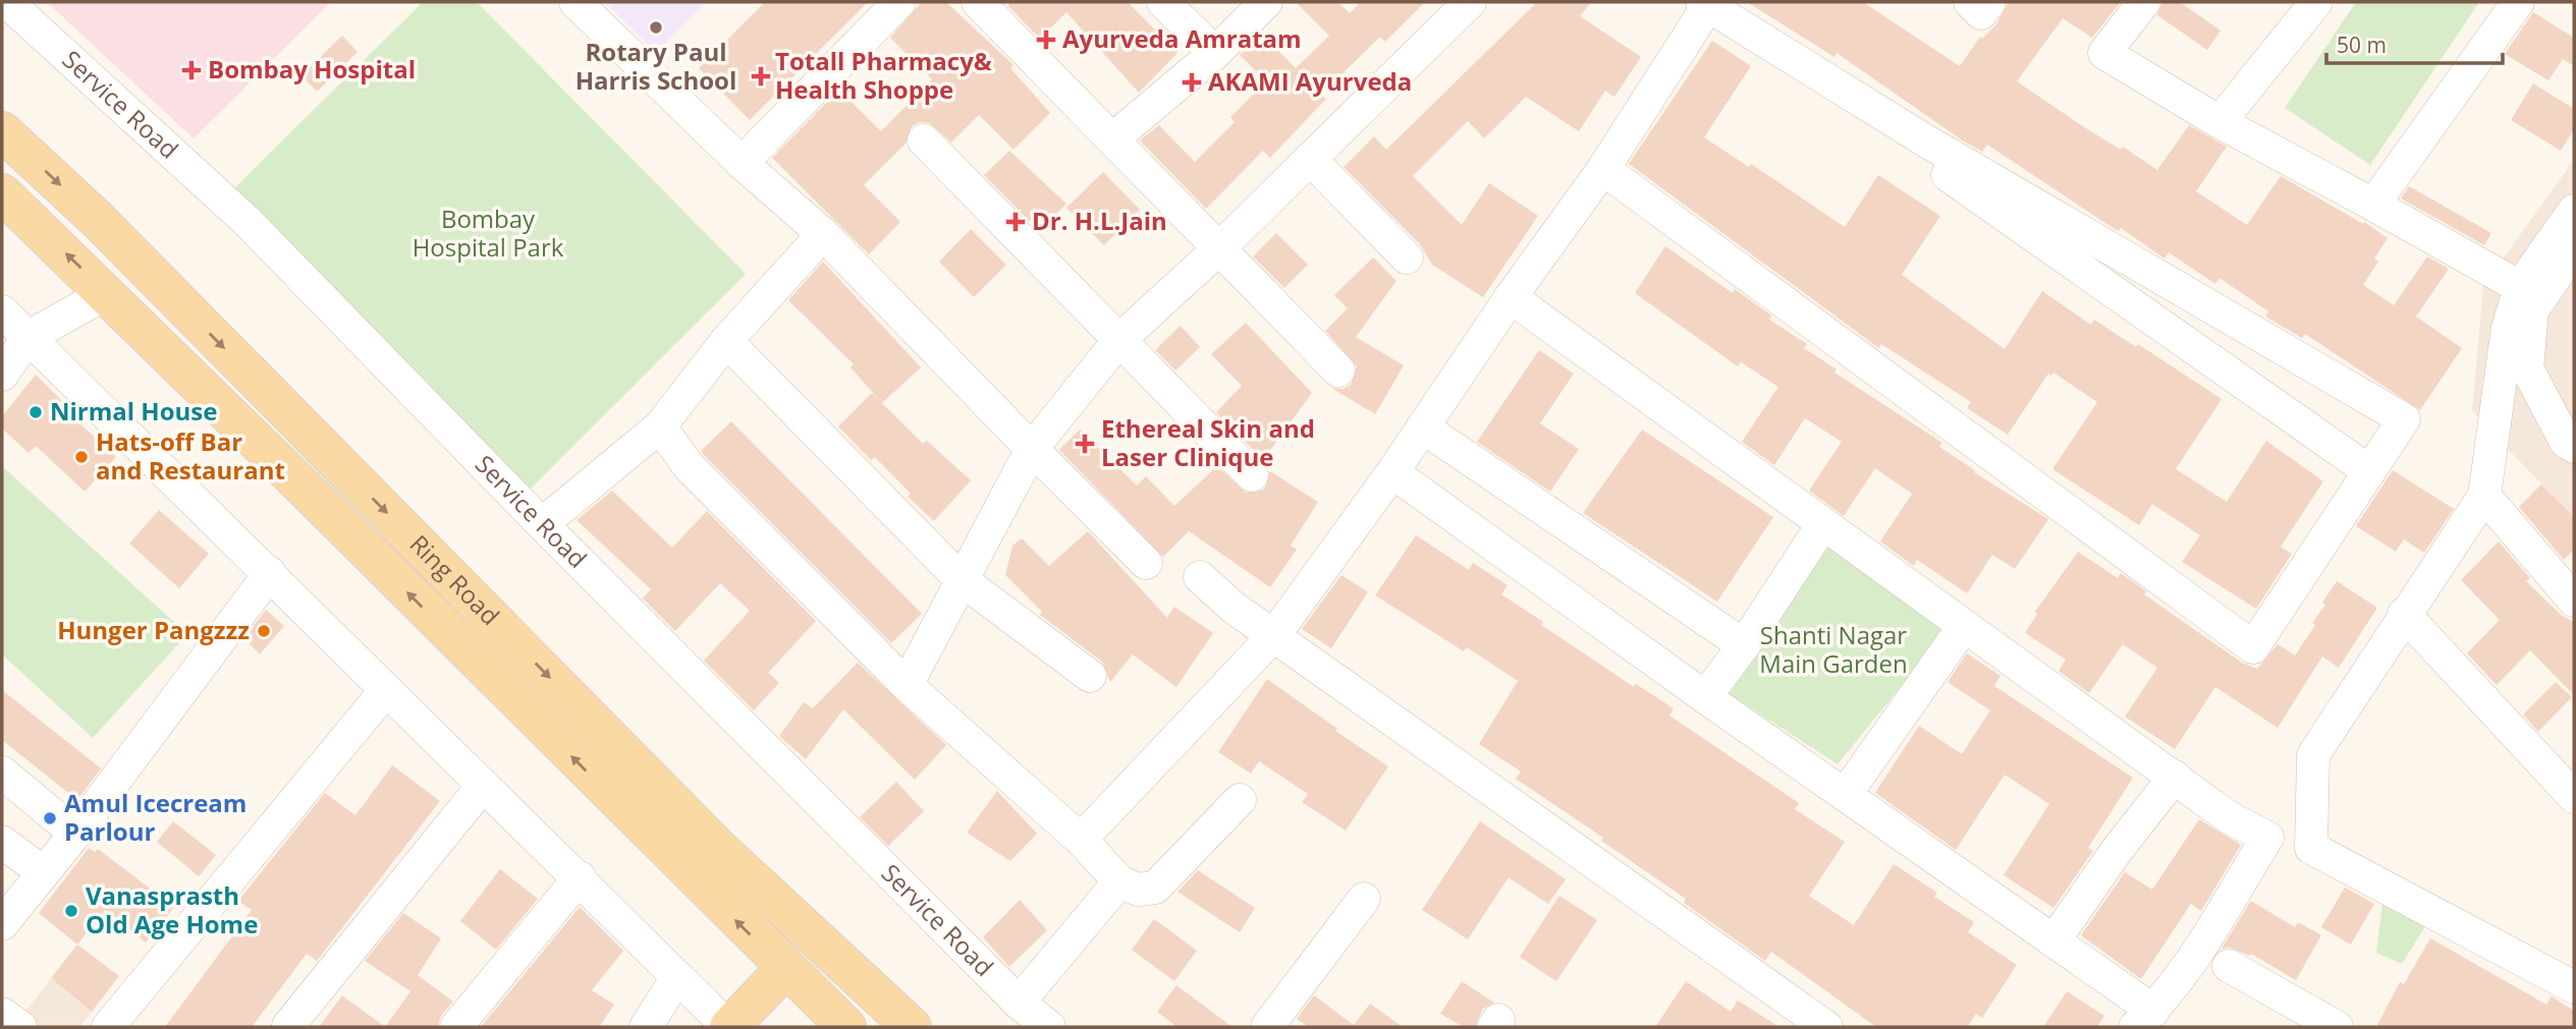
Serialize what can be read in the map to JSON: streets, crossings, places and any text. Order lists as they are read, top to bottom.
{
  "streets": {
    "main road": ["Ring Road"],
    "street": ["Service Road"]
  },
  "parks": ["Bombay Hospital Park", "Shanti Nagar Main Garden"],
  "places": {
    "other": [
      "Rotary Paul Harris School",
      "Nirmal House",
      "Hats-off Bar and Restaurant",
      "Hunger Pangzzz",
      "Amul Icecream Parlour",
      "Vanasprasth Old Age Home"
    ],
    "health": [
      "Ayurveda Amratam",
      "Bombay Hospital",
      "Totall Pharmacy& Health Shoppe",
      "AKAMI Ayurveda",
      "Dr. H.L.Jain",
      "Ethereal Skin and Laser Clinique"
    ]
  },
  "scale_bar": "50 m"
}
